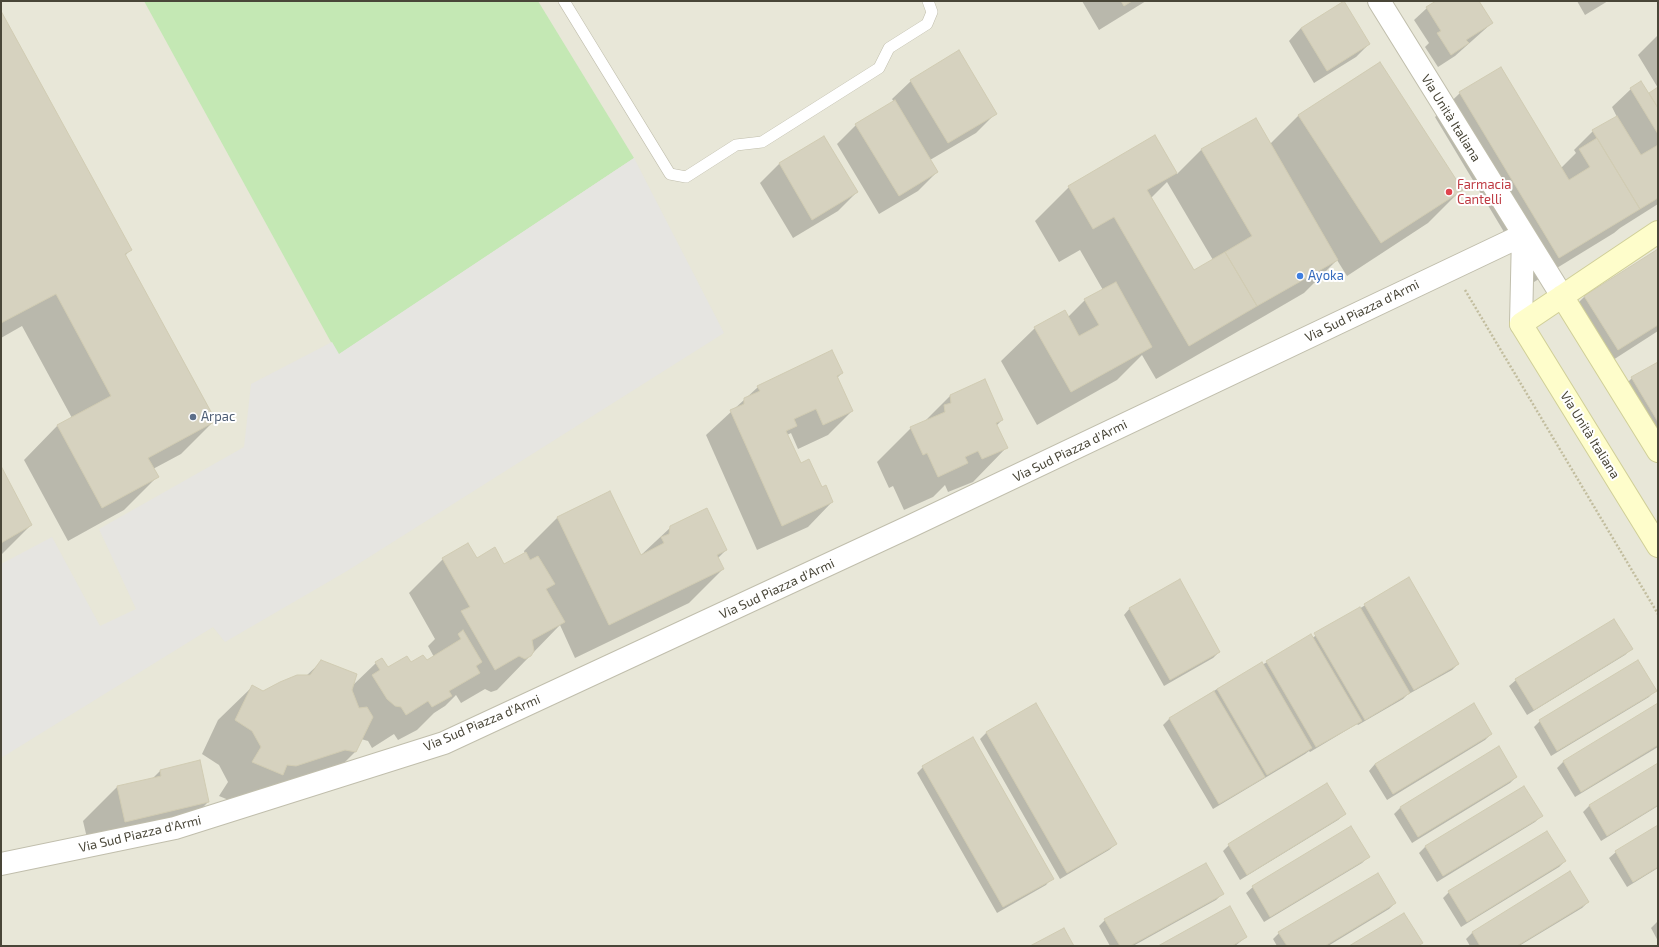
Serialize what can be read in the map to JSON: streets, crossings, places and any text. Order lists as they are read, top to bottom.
{
  "streets": {
    "main road": ["Via Unità Italiana"],
    "street": ["Via Sud Piazza d'Armi"]
  },
  "crossings": [
    ["Via Unità Italiana", "Via Sud Piazza d'Armi"]
  ],
  "places": ["Farmacia Cantelli", "Ayoka", "Arpac"]
}
